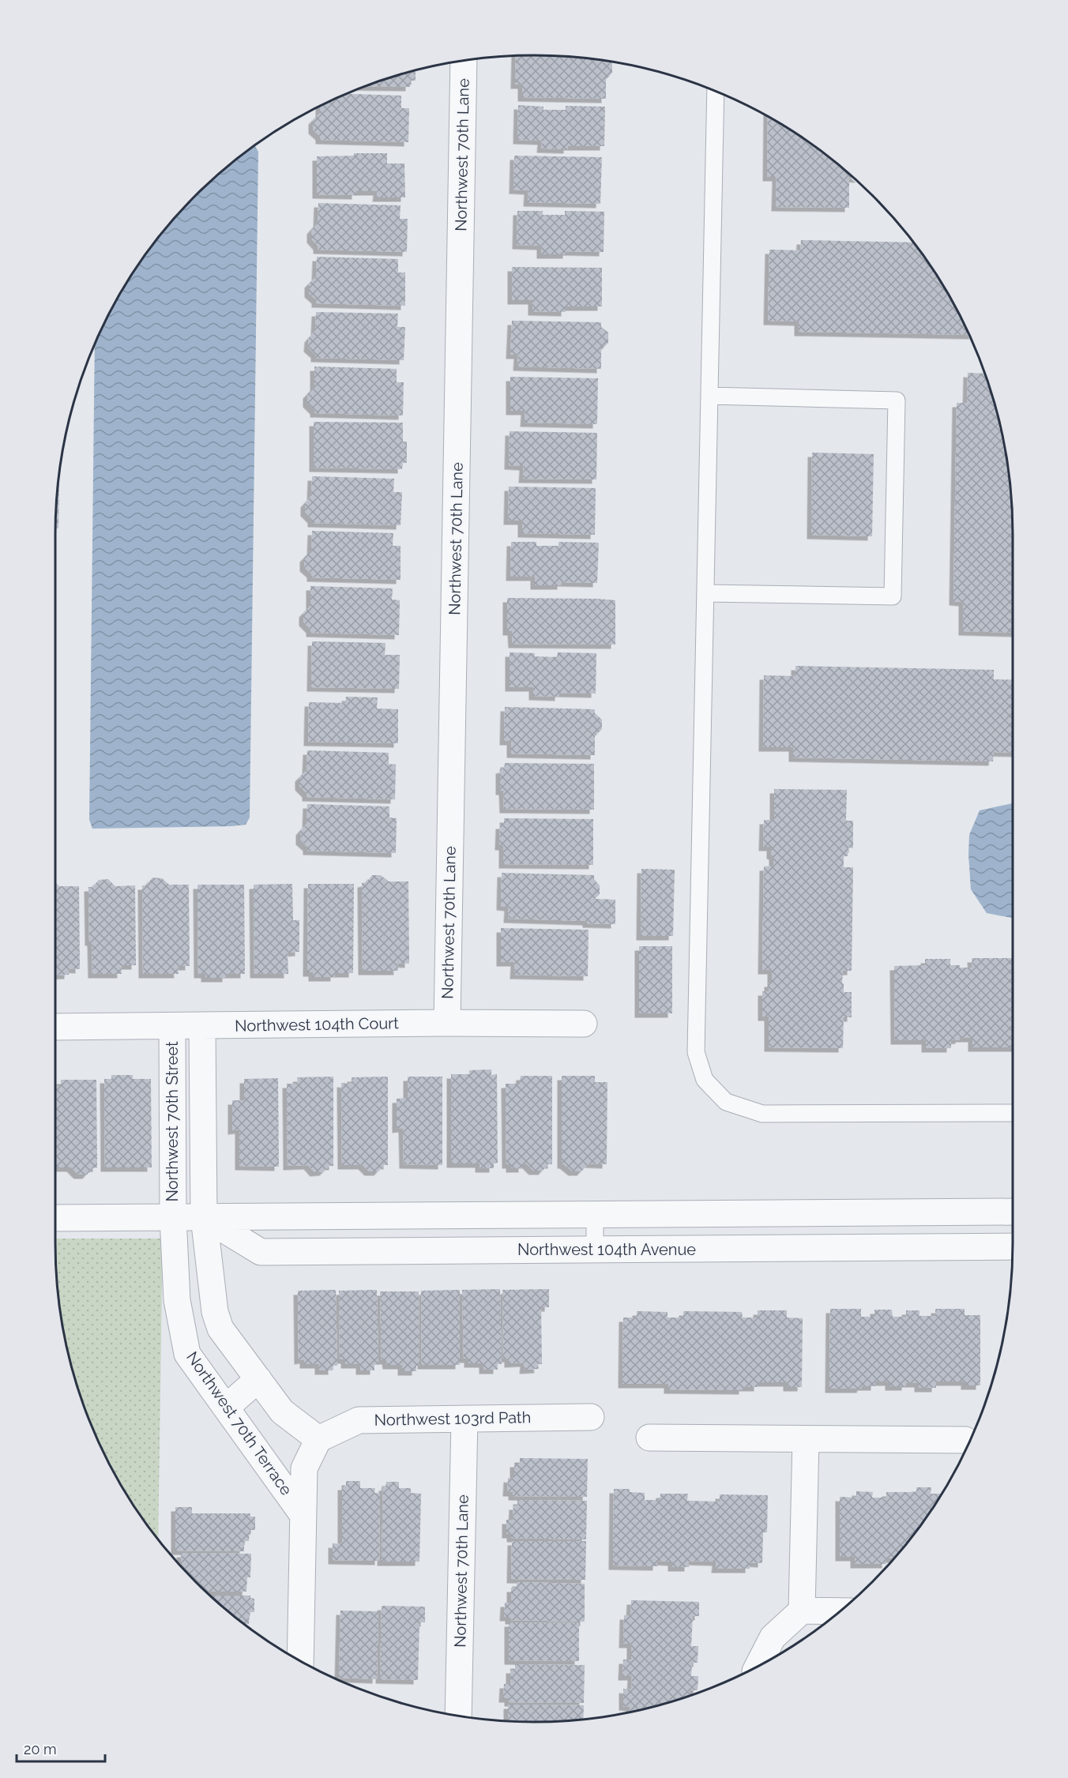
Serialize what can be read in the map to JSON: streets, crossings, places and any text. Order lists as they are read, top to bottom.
{
  "streets": {
    "street": [
      "Northwest 70th Lane",
      "Northwest 104th Court",
      "Northwest 70th Street",
      "Northwest 104th Avenue",
      "Northwest 103rd Path",
      "Northwest 70th Terrace"
    ]
  },
  "crossings": [
    ["Northwest 70th Lane", "Northwest 104th Court"],
    ["Northwest 70th Lane", "Northwest 103rd Path"],
    ["Northwest 104th Court", "Northwest 70th Street"],
    ["Northwest 70th Street", "Northwest 104th Avenue"],
    ["Northwest 70th Street", "Northwest 70th Terrace"],
    ["Northwest 103rd Path", "Northwest 70th Terrace"]
  ],
  "scale_bar": "20 m"
}
